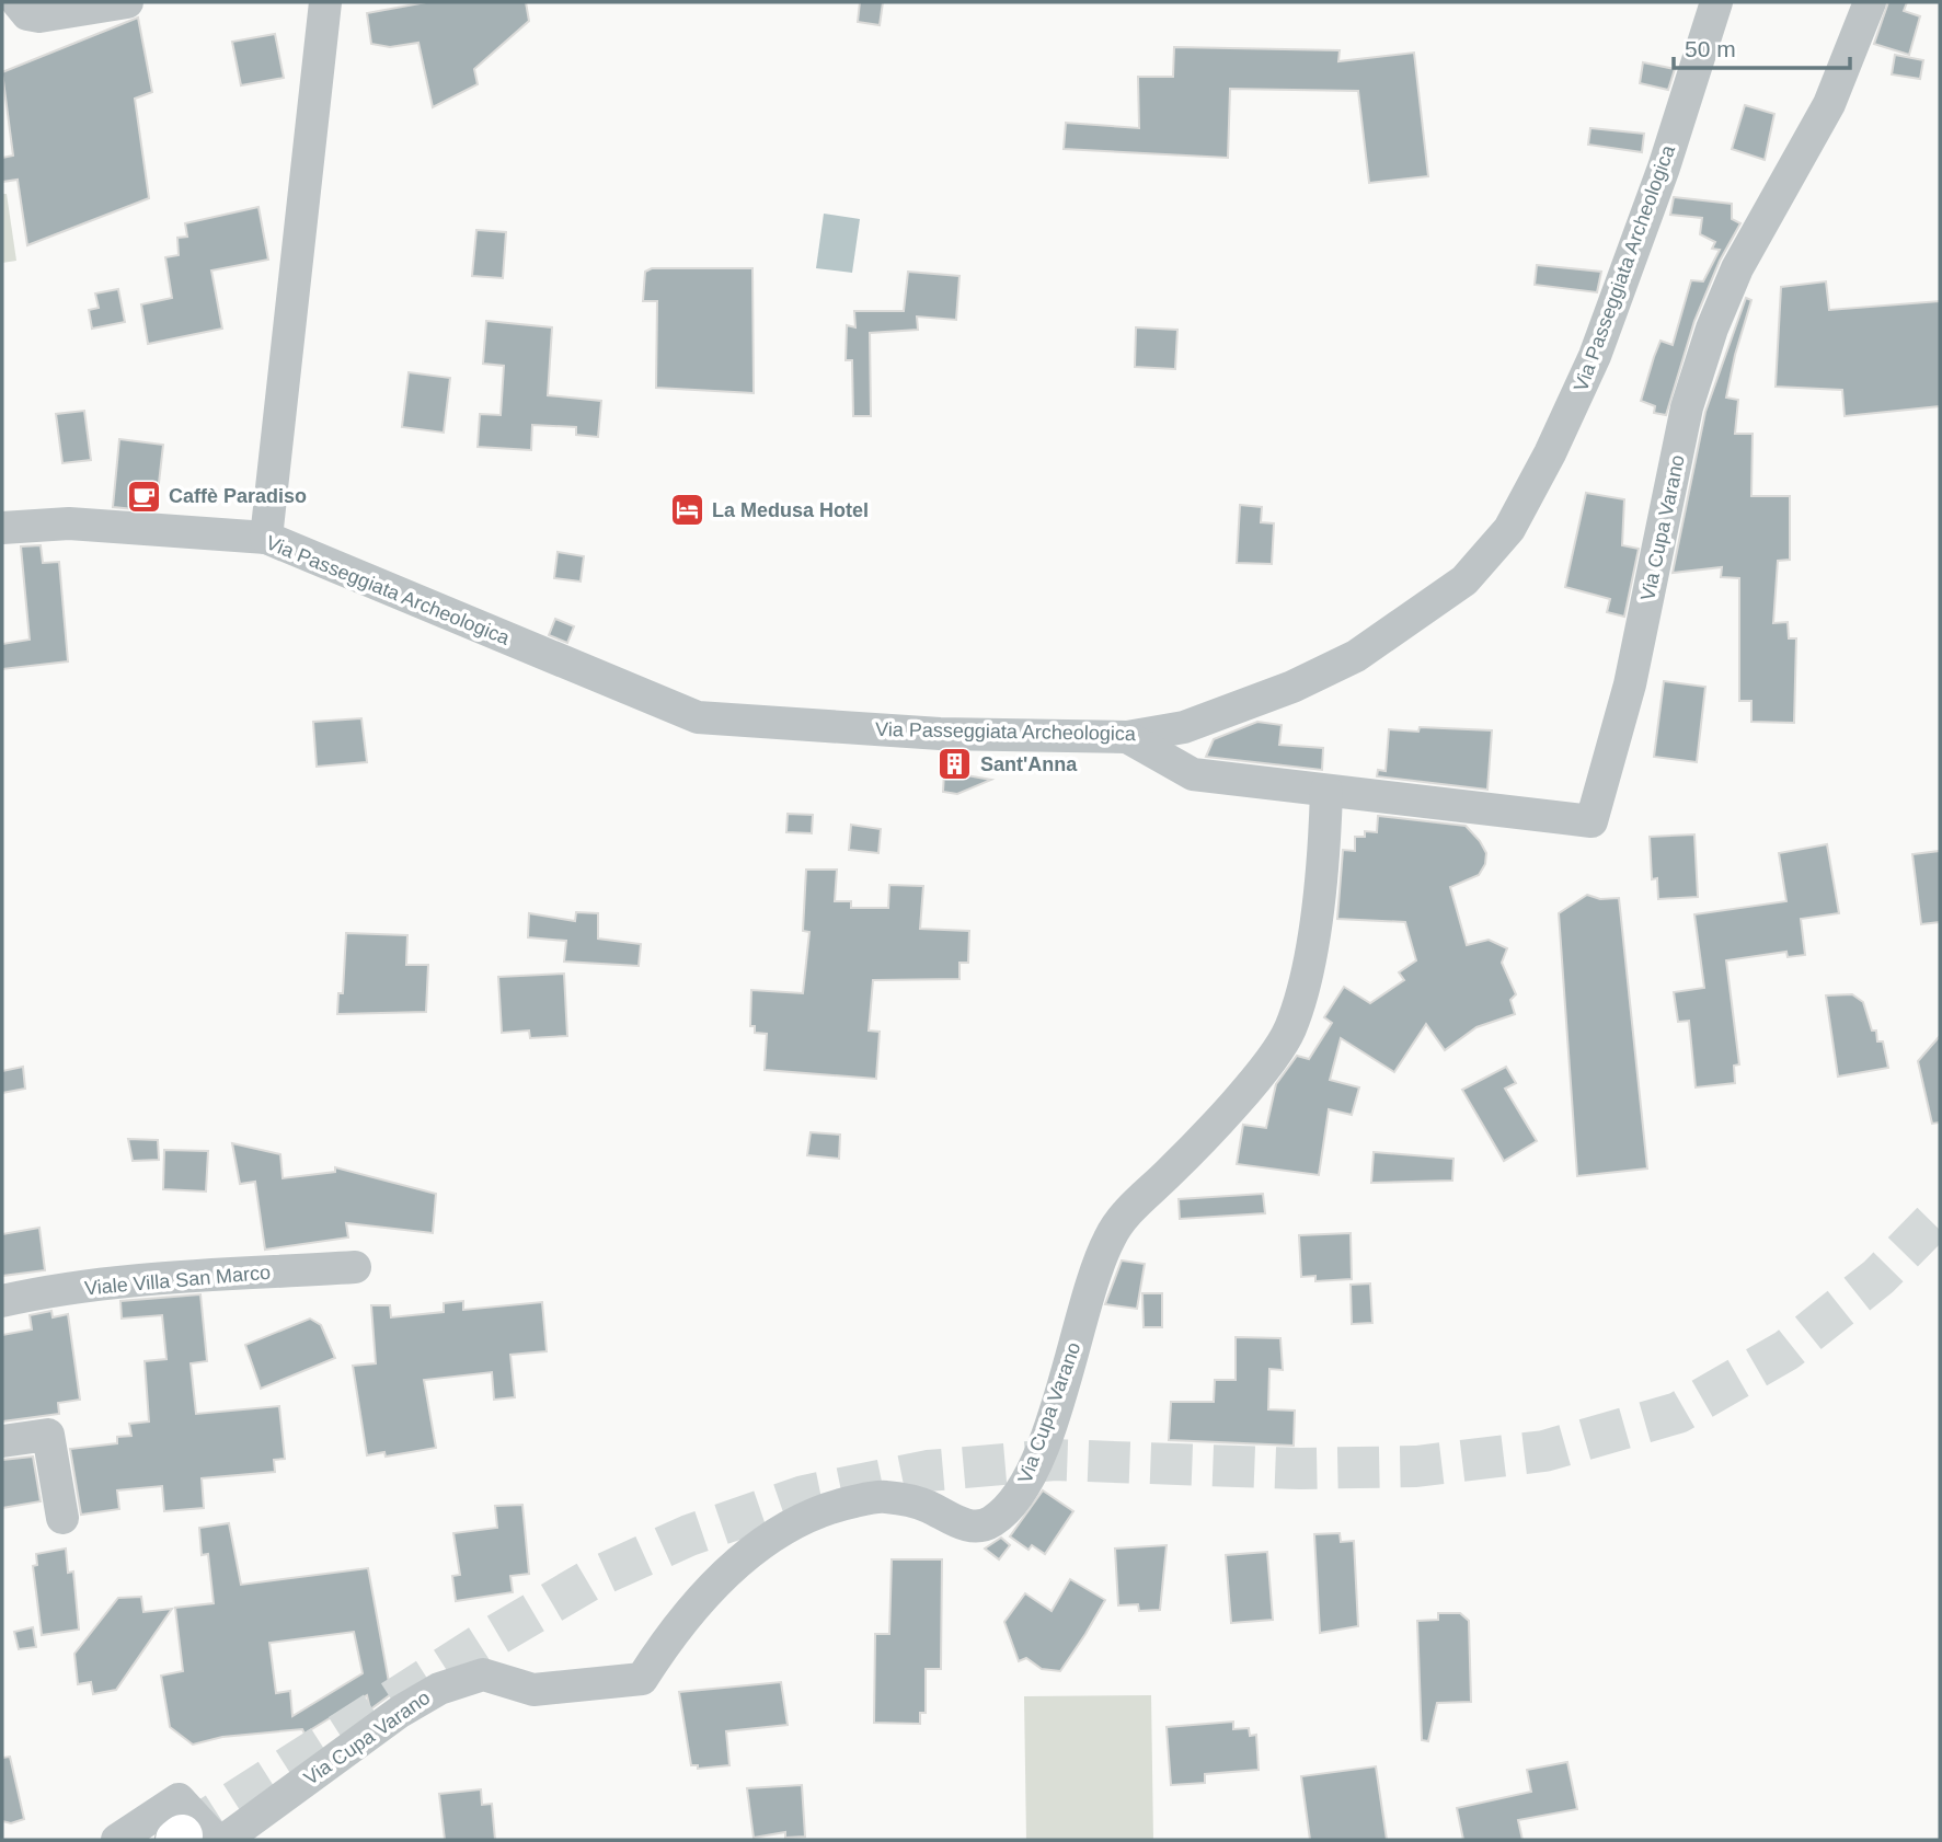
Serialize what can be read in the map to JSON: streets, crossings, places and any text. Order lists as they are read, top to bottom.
{
  "streets": {
    "street": ["Via Passeggiata Archeologica", "Via Cupa Varano", "Viale Villa San Marco"]
  },
  "crossings": [
    ["Via Passeggiata Archeologica", "Via Cupa Varano"]
  ],
  "places": {
    "cafe": ["Caffè Paradiso"],
    "hotel": ["La Medusa Hotel"],
    "building": ["Sant'Anna"]
  },
  "scale_bar": "50 m"
}
